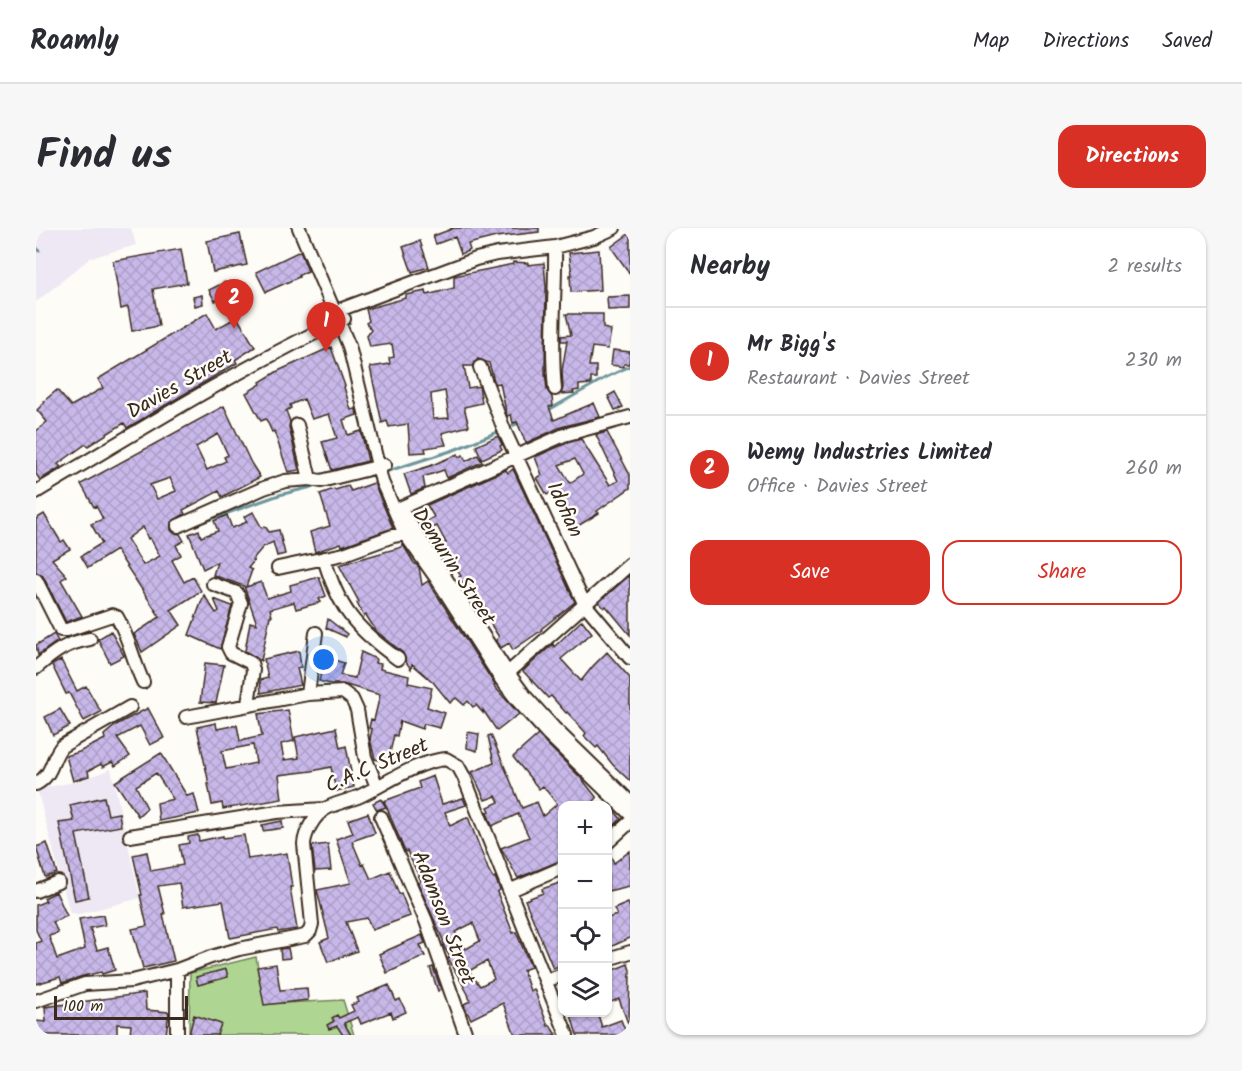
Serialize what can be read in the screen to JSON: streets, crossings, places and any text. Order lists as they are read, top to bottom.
{
  "streets": {
    "street": [
      "Davies Street",
      "Idofian",
      "Demurin Street",
      "C.A.C Street",
      "Adamson Street"
    ]
  },
  "crossings": [
    ["Davies Street", "Demurin Street"]
  ],
  "scale_bar": "100 m",
  "page": {
    "header": "Roamly",
    "nav": ["Map", "Directions", "Saved"],
    "title": "Find us",
    "buttons": [
      "Directions",
      ["Save", "Share"]
    ],
    "heading": ["Nearby", "2 results"],
    "pins": ["2", "1"],
    "list": [
      {
        "mark": "1",
        "name": "Mr Bigg's",
        "note": "Restaurant · Davies Street",
        "value": "230 m"
      },
      {
        "mark": "2",
        "name": "Wemy Industries Limited",
        "note": "Office · Davies Street",
        "value": "260 m"
      }
    ],
    "map_buttons": ["+", "−"],
    "scale": "100 m"
  }
}
